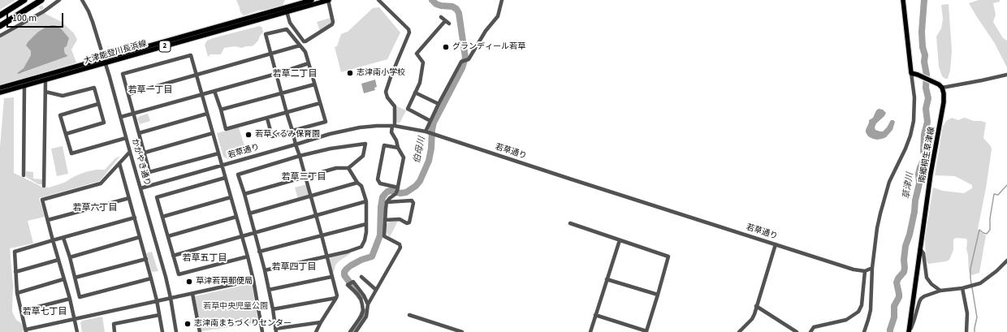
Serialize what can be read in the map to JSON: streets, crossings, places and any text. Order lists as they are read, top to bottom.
{
  "streets": {
    "main road": ["2", "大津能登川長浜線", "南郷桐生草津線"],
    "street": ["若草通り", "かがやき通り"]
  },
  "crossings": [
    ["大津能登川長浜線", "かがやき通り"],
    ["若草通り", "かがやき通り"]
  ],
  "districts": [
    "若草二丁目",
    "若草一丁目",
    "若草三丁目",
    "若草六丁目",
    "若草五丁目",
    "若草四丁目",
    "若草七丁目"
  ],
  "water": ["伯母川", "草津川"],
  "parks": ["若草中央児童公園"],
  "places": [
    "グランディール若草",
    "志津南小学校",
    "若草くるみ保育園",
    "草津若草郵便局",
    "志津南まちづくりセンター"
  ],
  "scale_bar": "100 m"
}
